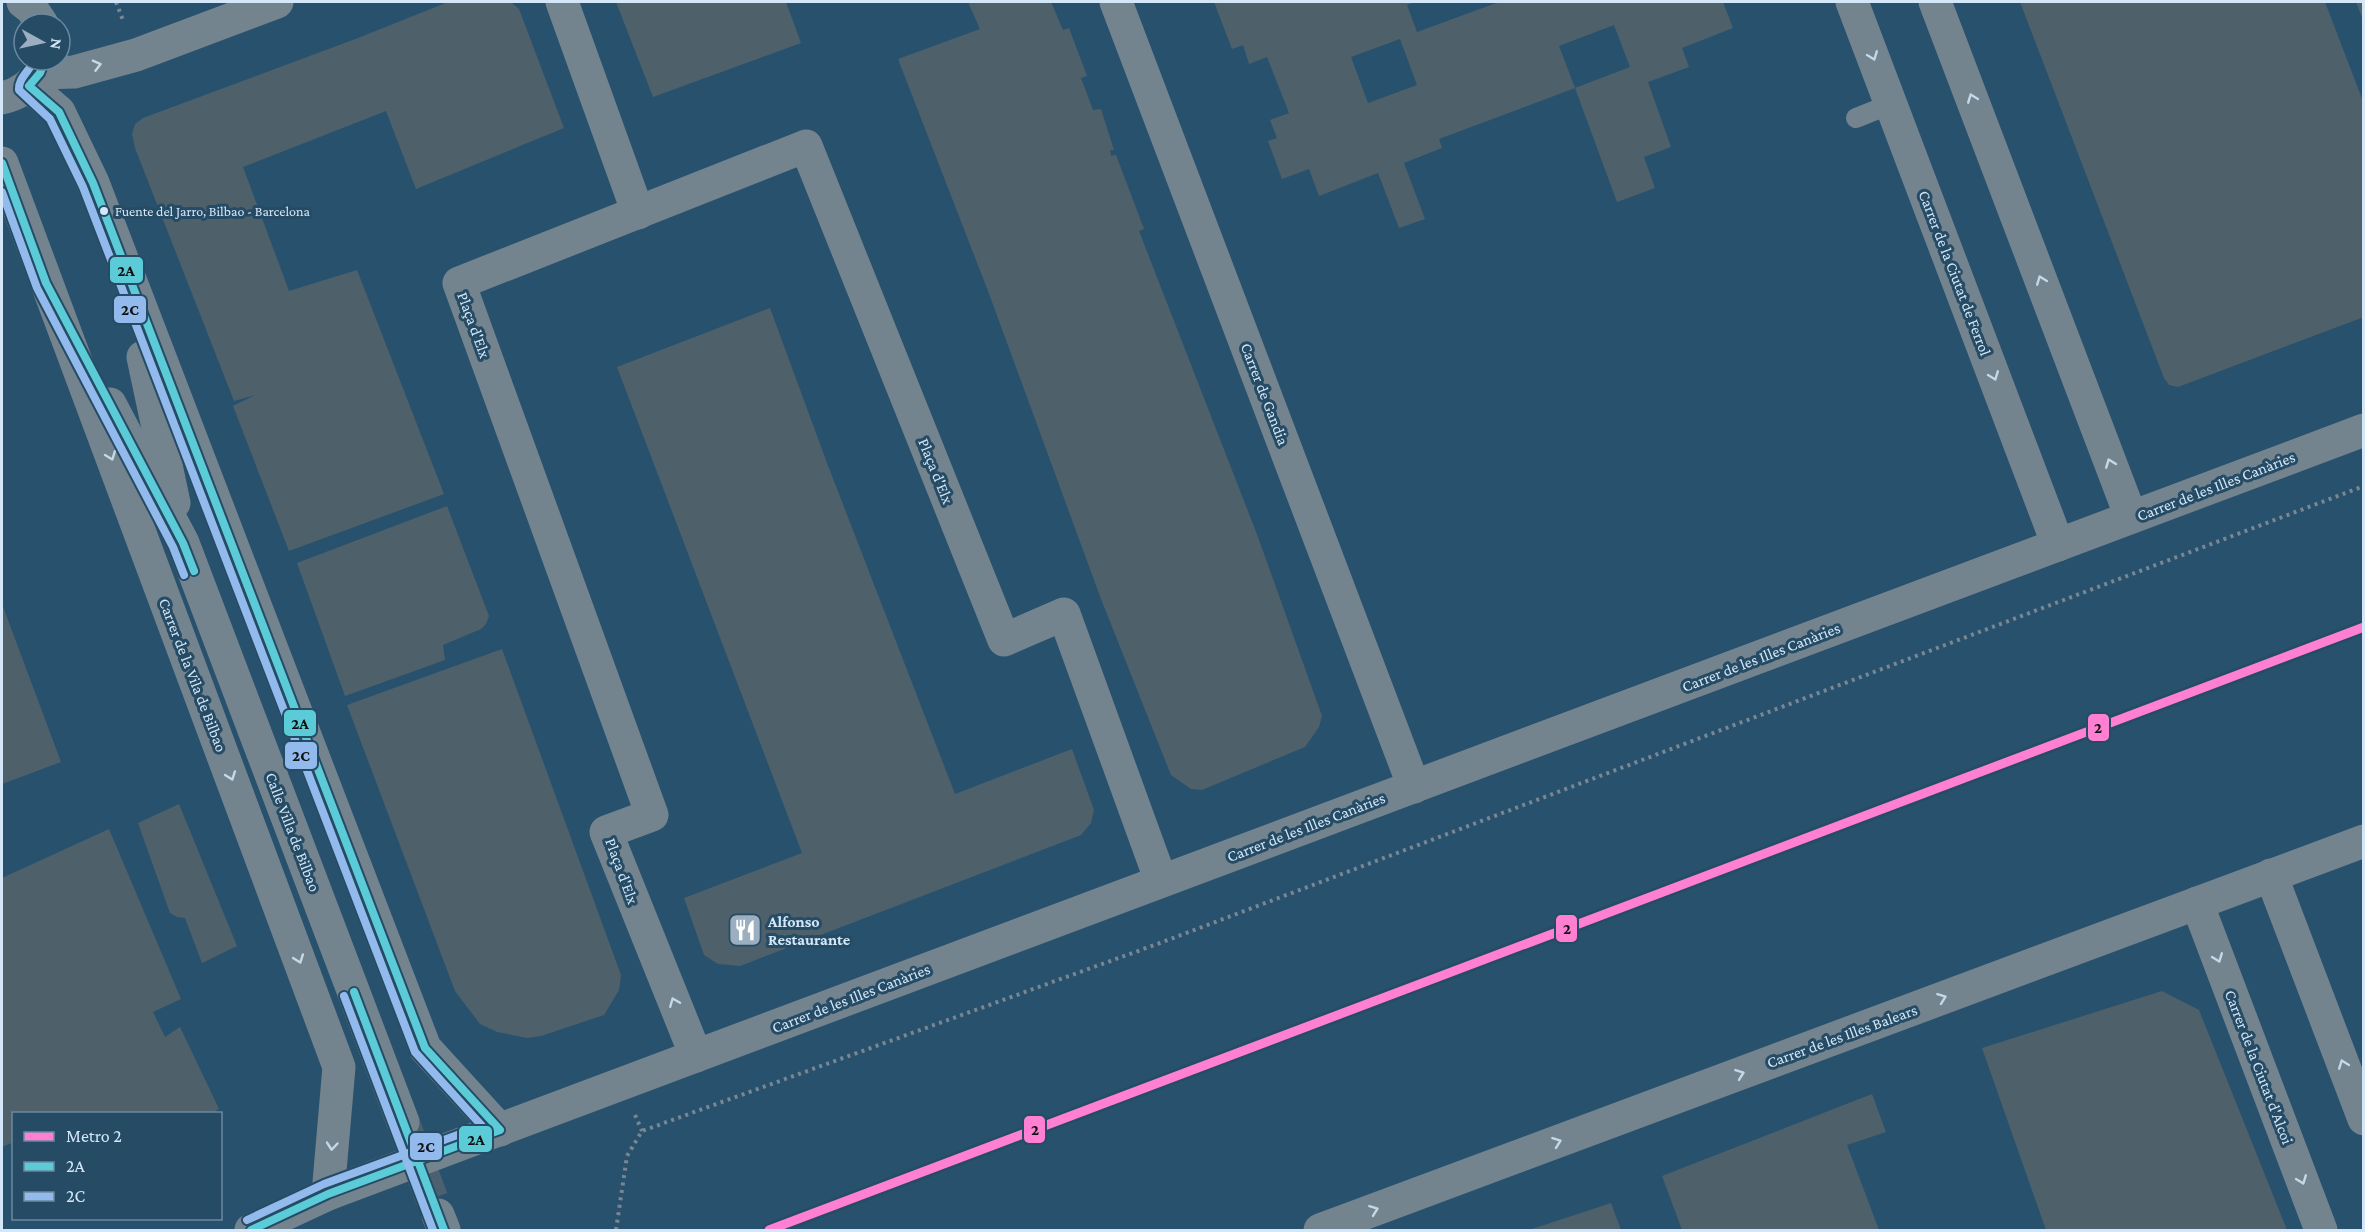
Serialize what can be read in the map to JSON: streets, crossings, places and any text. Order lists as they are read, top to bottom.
{
  "streets": {
    "street": [
      "Carrer de la Ciutat de Ferrol",
      "Plaça d'Elx",
      "Carrer de Gandia",
      "Carrer de les Illes Canàries",
      "Carrer de la Vila de Bilbao",
      "Calle Villa de Bilbao",
      "Carrer de les Illes Balears",
      "Carrer de la Ciutat d'Alcoi"
    ]
  },
  "crossings": [
    ["Carrer de la Ciutat de Ferrol", "Carrer de les Illes Canàries"],
    ["Plaça d'Elx", "Carrer de les Illes Canàries"],
    ["Carrer de Gandia", "Carrer de les Illes Canàries"],
    ["Carrer de les Illes Canàries", "Carrer de la Vila de Bilbao"],
    ["Carrer de la Vila de Bilbao", "Calle Villa de Bilbao"],
    ["Carrer de les Illes Balears", "Carrer de la Ciutat d'Alcoi"]
  ],
  "one_way": ["Carrer de les Illes Balears"],
  "places": {
    "other": ["Fuente del Jarro, Bilbao - Barcelona"],
    "restaurant": ["Alfonso Restaurante"]
  },
  "lines": ["transit line 2A", "transit line 2C", "metro line 2"],
  "legend": ["Metro 2", "2A", "2C"],
  "north": "right"
}
